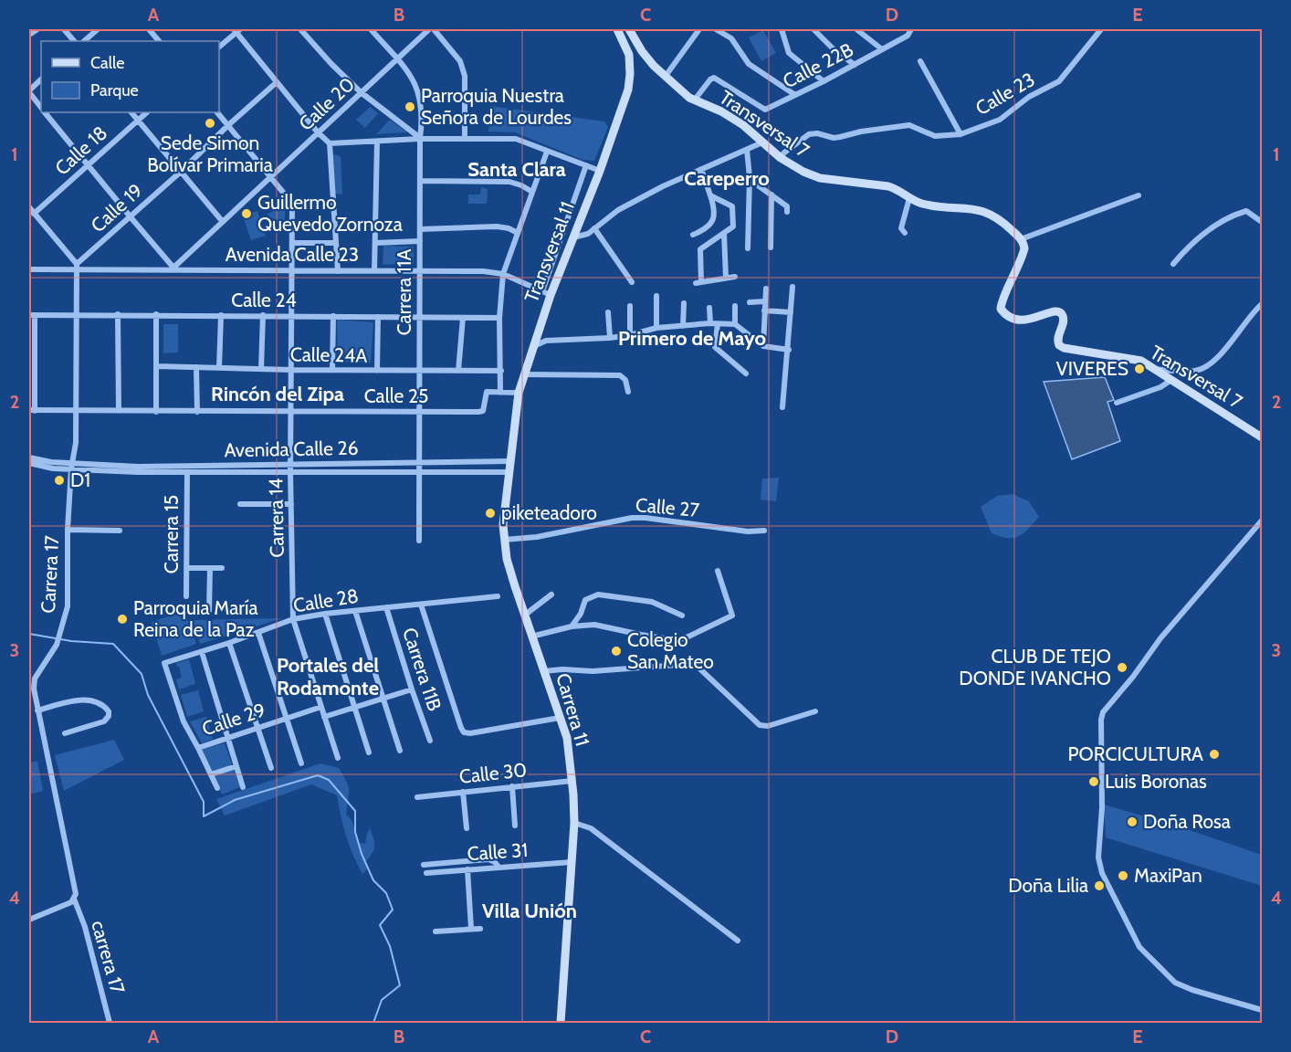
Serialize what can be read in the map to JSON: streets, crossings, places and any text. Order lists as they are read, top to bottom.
{
  "streets": {
    "street": [
      "Calle 22B",
      "Calle 23",
      "Calle 20",
      "Transversal 7",
      "Calle 18",
      "Calle 19",
      "Transversal 11",
      "Avenida Calle 23",
      "Carrera 11A",
      "Calle 24",
      "Calle 24A",
      "Calle 25",
      "Avenida Calle 26",
      "Calle 27",
      "Carrera 14",
      "Carrera 15",
      "Carrera 17",
      "Calle 28",
      "Carrera 11B",
      "Carrera 11",
      "Calle 29",
      "Calle 30",
      "Calle 31",
      "carrera 17"
    ]
  },
  "crossings": [
    ["Calle 22B", "Transversal 7"],
    ["Calle 23", "Transversal 7"],
    ["Calle 20", "Avenida Calle 23"],
    ["Calle 20", "Carrera 11A"],
    ["Calle 20", "Carrera 14"],
    ["Calle 19", "Avenida Calle 23"],
    ["Calle 19", "Carrera 17"],
    ["Transversal 11", "Avenida Calle 23"],
    ["Transversal 11", "Carrera 11"],
    ["Avenida Calle 23", "Carrera 11A"],
    ["Avenida Calle 23", "Carrera 14"],
    ["Avenida Calle 23", "Carrera 17"],
    ["Carrera 11A", "Calle 24"],
    ["Carrera 11A", "Calle 24A"],
    ["Carrera 11A", "Calle 25"],
    ["Carrera 11A", "Avenida Calle 26"],
    ["Calle 24", "Carrera 14"],
    ["Calle 24", "Carrera 17"],
    ["Calle 24A", "Carrera 14"],
    ["Calle 25", "Carrera 14"],
    ["Calle 25", "Carrera 17"],
    ["Avenida Calle 26", "Carrera 14"],
    ["Avenida Calle 26", "Carrera 15"],
    ["Avenida Calle 26", "Carrera 17"],
    ["Avenida Calle 26", "Carrera 11"],
    ["Calle 27", "Carrera 11"],
    ["Carrera 14", "Calle 28"],
    ["Carrera 14", "Calle 29"],
    ["Carrera 17", "carrera 17"],
    ["Calle 28", "Carrera 11B"],
    ["Calle 28", "Calle 29"],
    ["Carrera 11", "Calle 30"],
    ["Carrera 11", "Calle 31"]
  ],
  "districts": [
    "Santa Clara",
    "Careperro",
    "Primero de Mayo",
    "Rincón del Zipa",
    "Portales del Rodamonte",
    "Villa Unión"
  ],
  "places": [
    "Parroquia Nuestra Señora de Lourdes",
    "Sede Simon Bolívar Primaria",
    "Guillermo Quevedo Zornoza",
    "VIVERES",
    "D1",
    "piketeadoro",
    "Parroquia María Reina de la Paz",
    "Colegio San Mateo",
    "CLUB DE TEJO DONDE IVANCHO",
    "PORCICULTURA",
    "Luis Boronas",
    "Doña Rosa",
    "MaxiPan",
    "Doña Lilia"
  ],
  "legend": ["Calle", "Parque"],
  "grid": {
    "columns": [
      "A",
      "B",
      "C",
      "D",
      "E"
    ],
    "rows": [
      "1",
      "2",
      "3",
      "4"
    ]
  }
}
